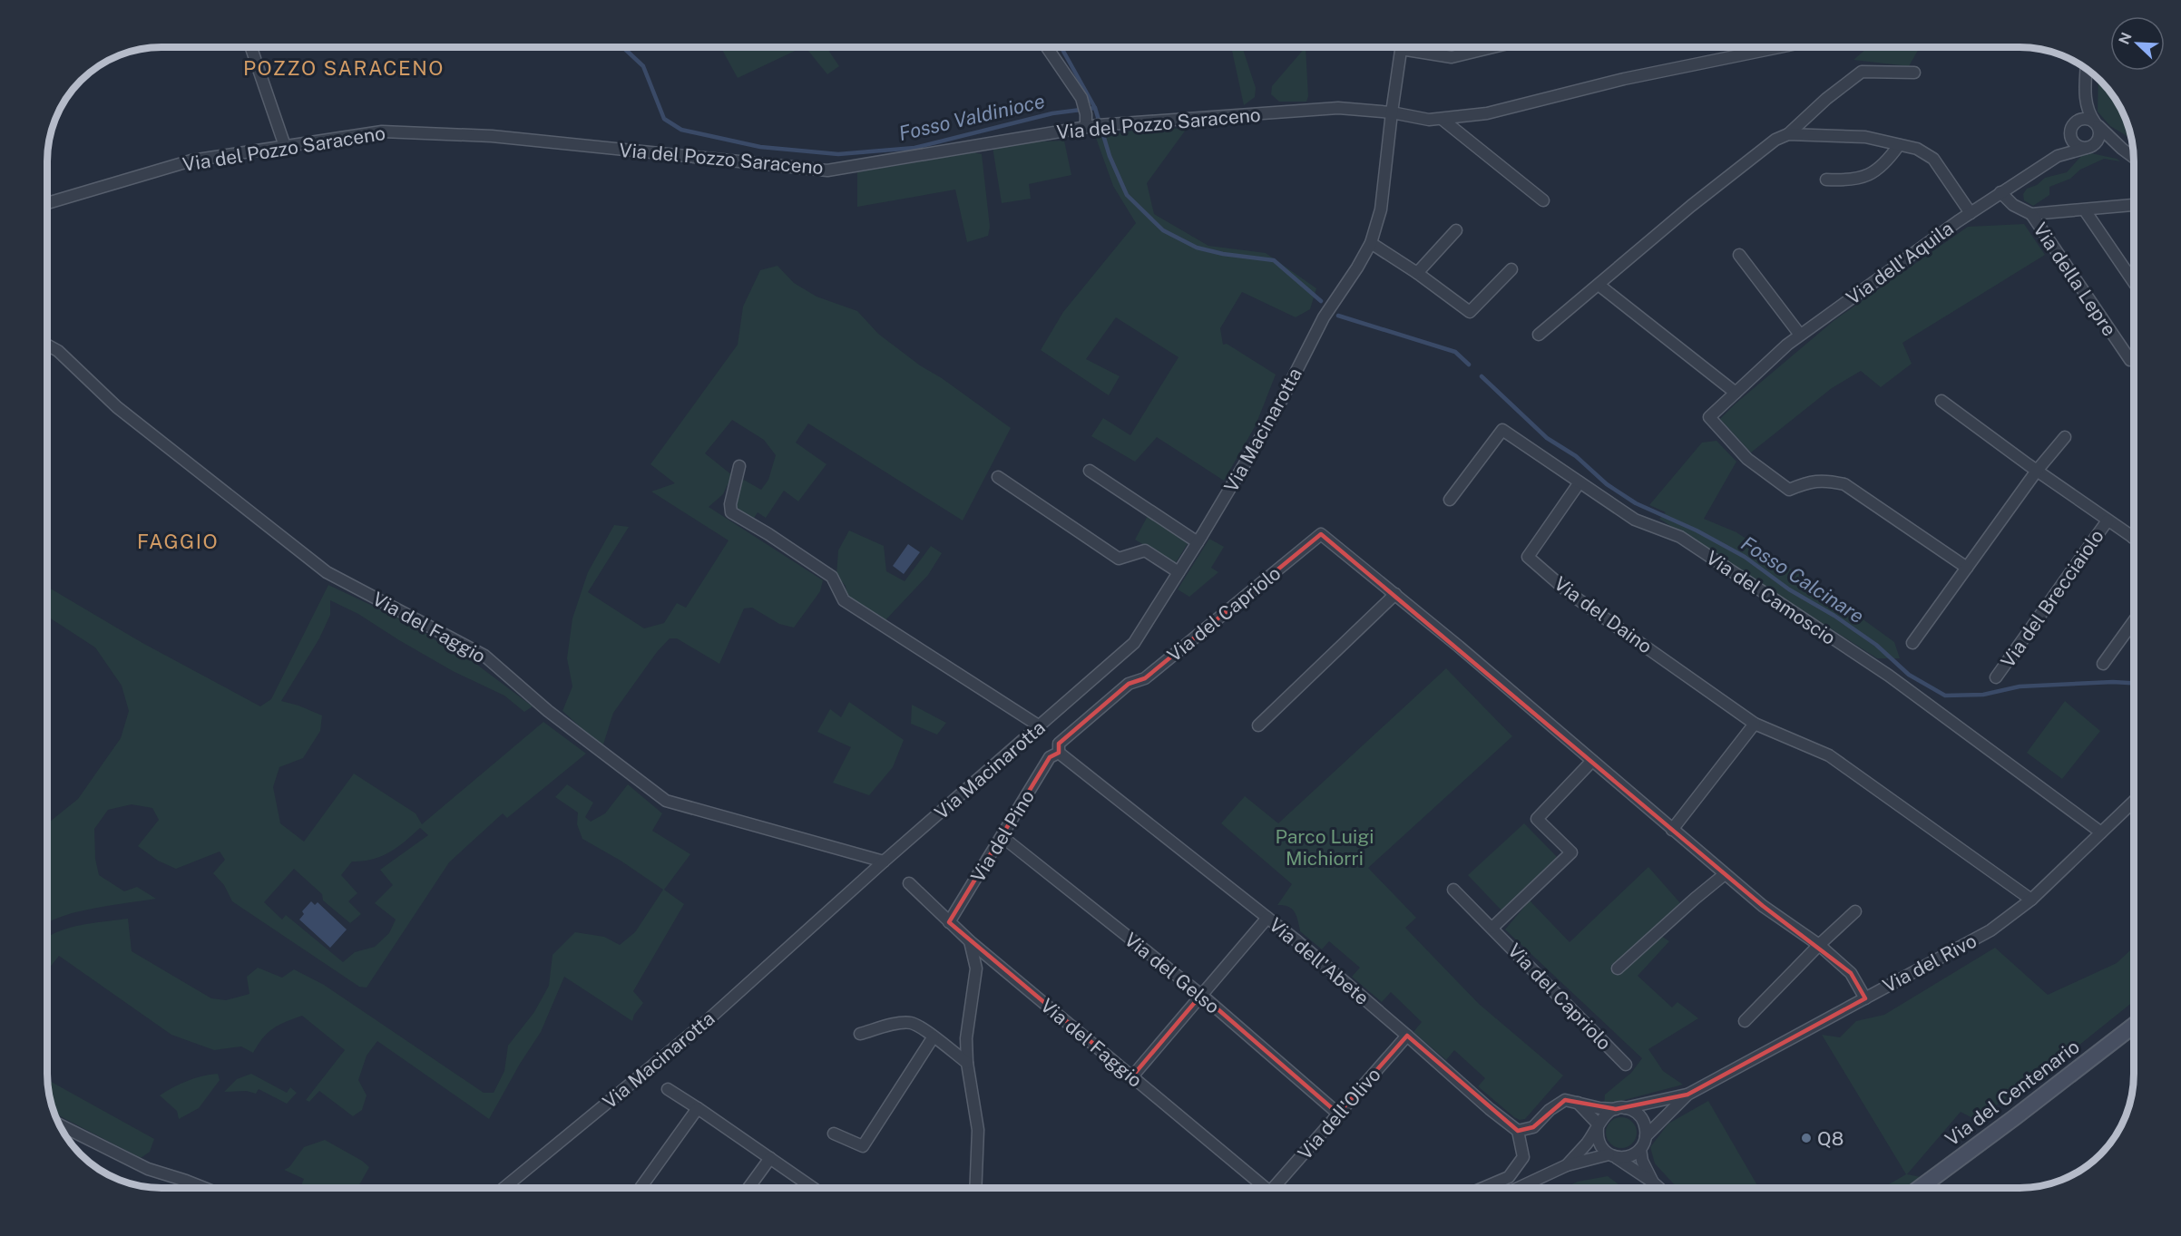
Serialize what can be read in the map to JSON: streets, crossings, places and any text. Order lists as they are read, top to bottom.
{
  "streets": {
    "street": [
      "Via del Pozzo Saraceno",
      "Via dell'Aquila",
      "Via della Lepre",
      "Via Macinarotta",
      "Via del Camoscio",
      "Via del Brecciaiolo",
      "Via del Capriolo",
      "Via del Daino",
      "Via del Faggio",
      "Via del Pino",
      "Via dell'Abete",
      "Via del Rivo",
      "Via del Gelso",
      "Via del Centenario",
      "Via dell'Olivo"
    ]
  },
  "crossings": [
    ["Via del Pozzo Saraceno", "Via Macinarotta"],
    ["Via Macinarotta", "Via del Faggio"],
    ["Via del Camoscio", "Via del Daino"],
    ["Via del Camoscio", "Via del Rivo"],
    ["Via del Capriolo", "Via del Pino"],
    ["Via del Capriolo", "Via dell'Abete"],
    ["Via del Capriolo", "Via del Rivo"],
    ["Via del Daino", "Via del Rivo"],
    ["Via del Faggio", "Via del Pino"],
    ["Via del Pino", "Via dell'Abete"],
    ["Via del Pino", "Via del Gelso"],
    ["Via dell'Abete", "Via dell'Olivo"],
    ["Via del Gelso", "Via dell'Olivo"]
  ],
  "districts": ["POZZO SARACENO", "FAGGIO"],
  "water": ["Fosso Valdinioce", "Fosso Calcinare"],
  "parks": ["Parco Luigi Michiorri"],
  "places": ["Q8"],
  "north": "top left"
}
